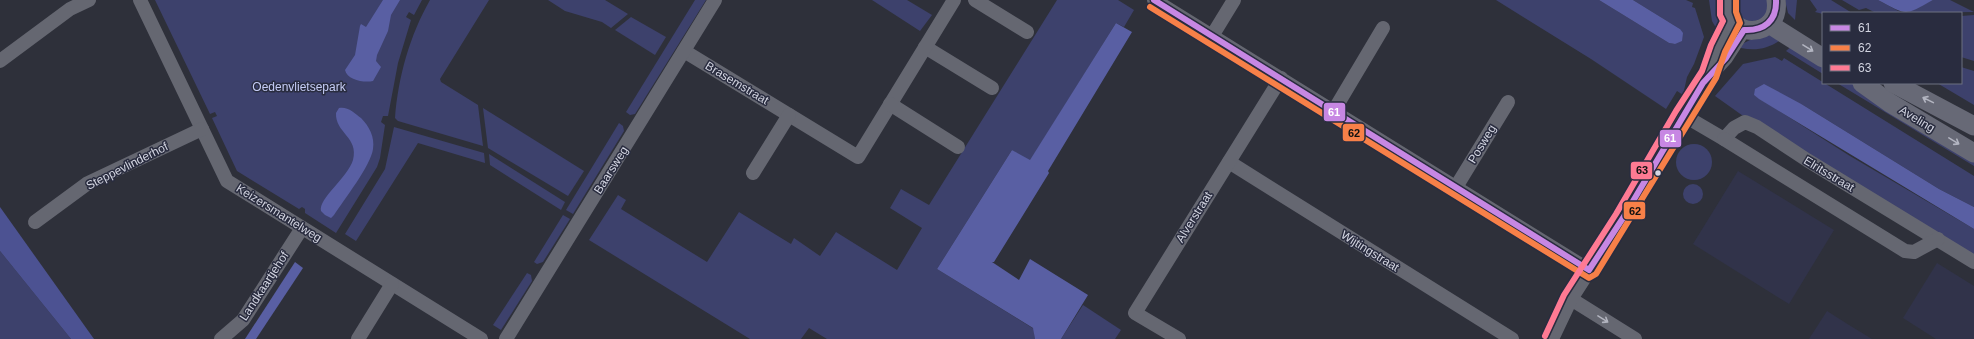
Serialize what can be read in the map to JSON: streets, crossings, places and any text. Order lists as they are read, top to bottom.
{
  "streets": {
    "main road": ["Aveling"],
    "street": [
      "Brasemstraat",
      "Posweg",
      "Steppevlinderhof",
      "Baarsweg",
      "Elritsstraat",
      "Keizersmantelweg",
      "Alverstraat",
      "Wijtingstraat",
      "Landkaartjehof"
    ]
  },
  "crossings": [
    ["Brasemstraat", "Baarsweg"],
    ["Steppevlinderhof", "Keizersmantelweg"],
    ["Keizersmantelweg", "Landkaartjehof"],
    ["Alverstraat", "Wijtingstraat"]
  ],
  "parks": ["Oedenvlietsepark"],
  "lines": ["transit line 61", "transit line 62", "transit line 63"],
  "legend": ["61", "62", "63"]
}
